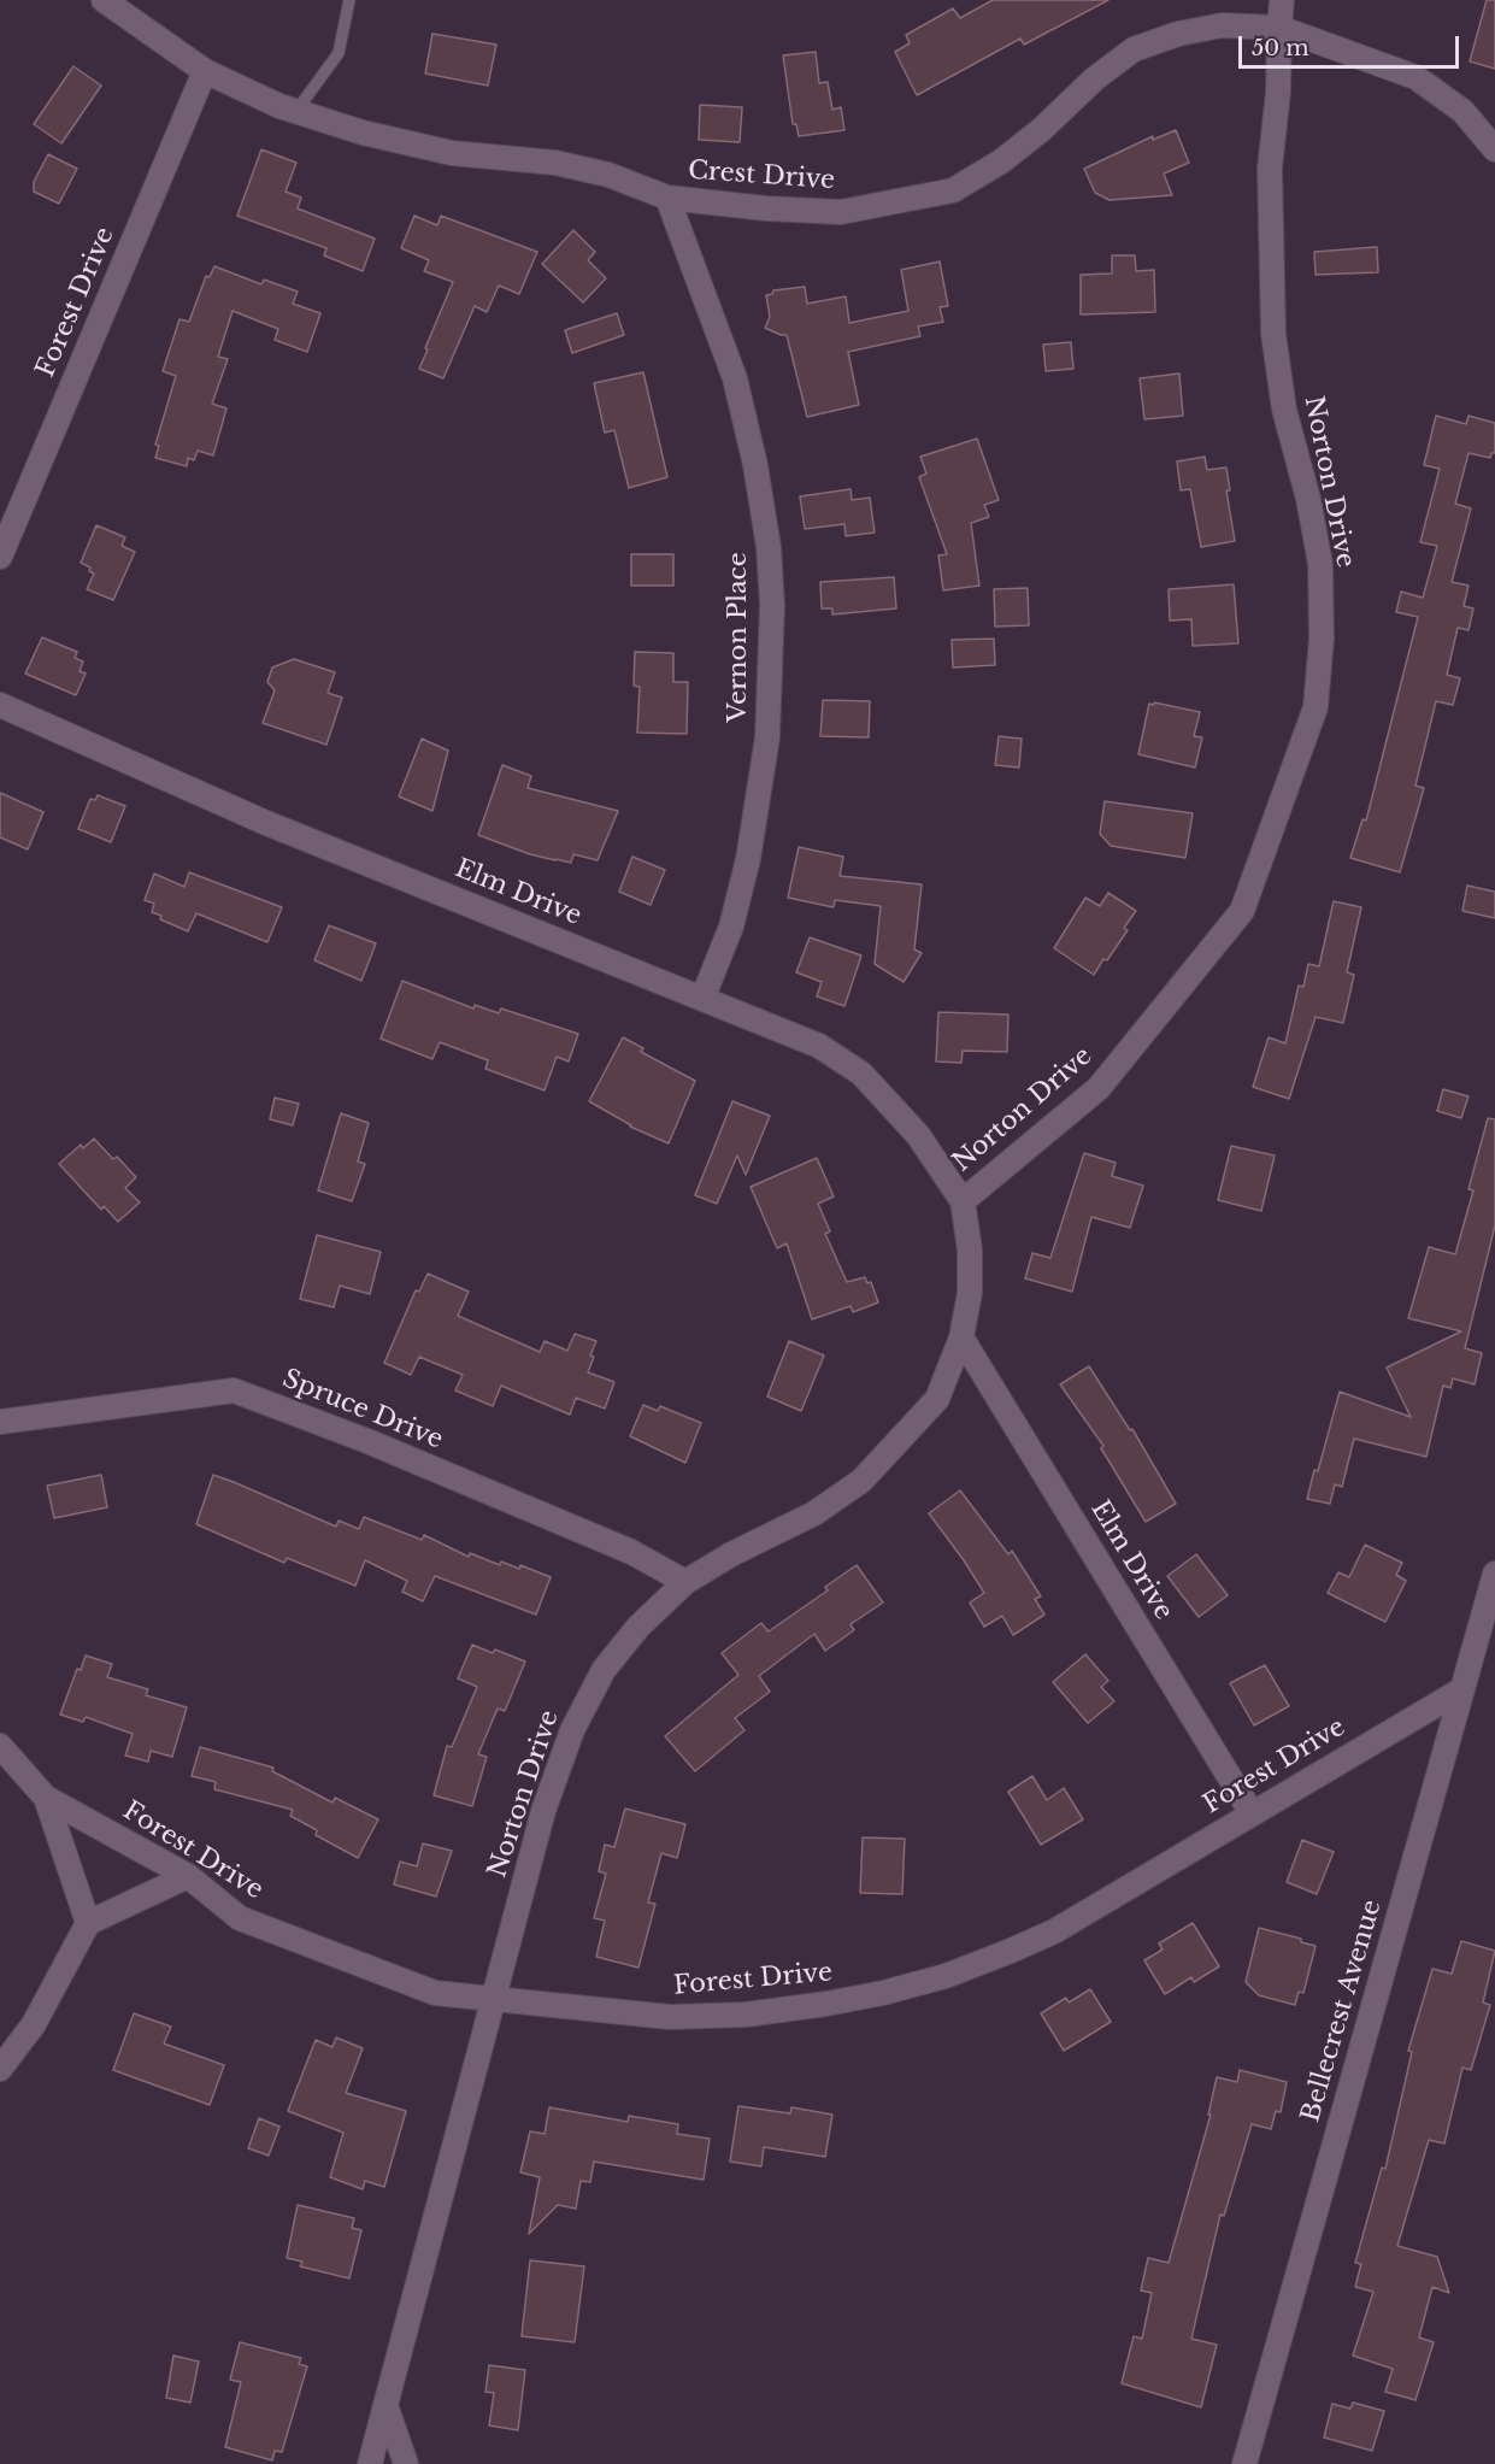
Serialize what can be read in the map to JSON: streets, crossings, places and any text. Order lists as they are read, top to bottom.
{
  "streets": {
    "street": [
      "Crest Drive",
      "Forest Drive",
      "Norton Drive",
      "Vernon Place",
      "Elm Drive",
      "Spruce Drive",
      "Bellecrest Avenue"
    ]
  },
  "crossings": [
    ["Crest Drive", "Forest Drive"],
    ["Crest Drive", "Norton Drive"],
    ["Crest Drive", "Vernon Place"],
    ["Forest Drive", "Norton Drive"],
    ["Forest Drive", "Elm Drive"],
    ["Forest Drive", "Bellecrest Avenue"],
    ["Norton Drive", "Elm Drive"],
    ["Norton Drive", "Spruce Drive"],
    ["Vernon Place", "Elm Drive"]
  ],
  "scale_bar": "50 m"
}
